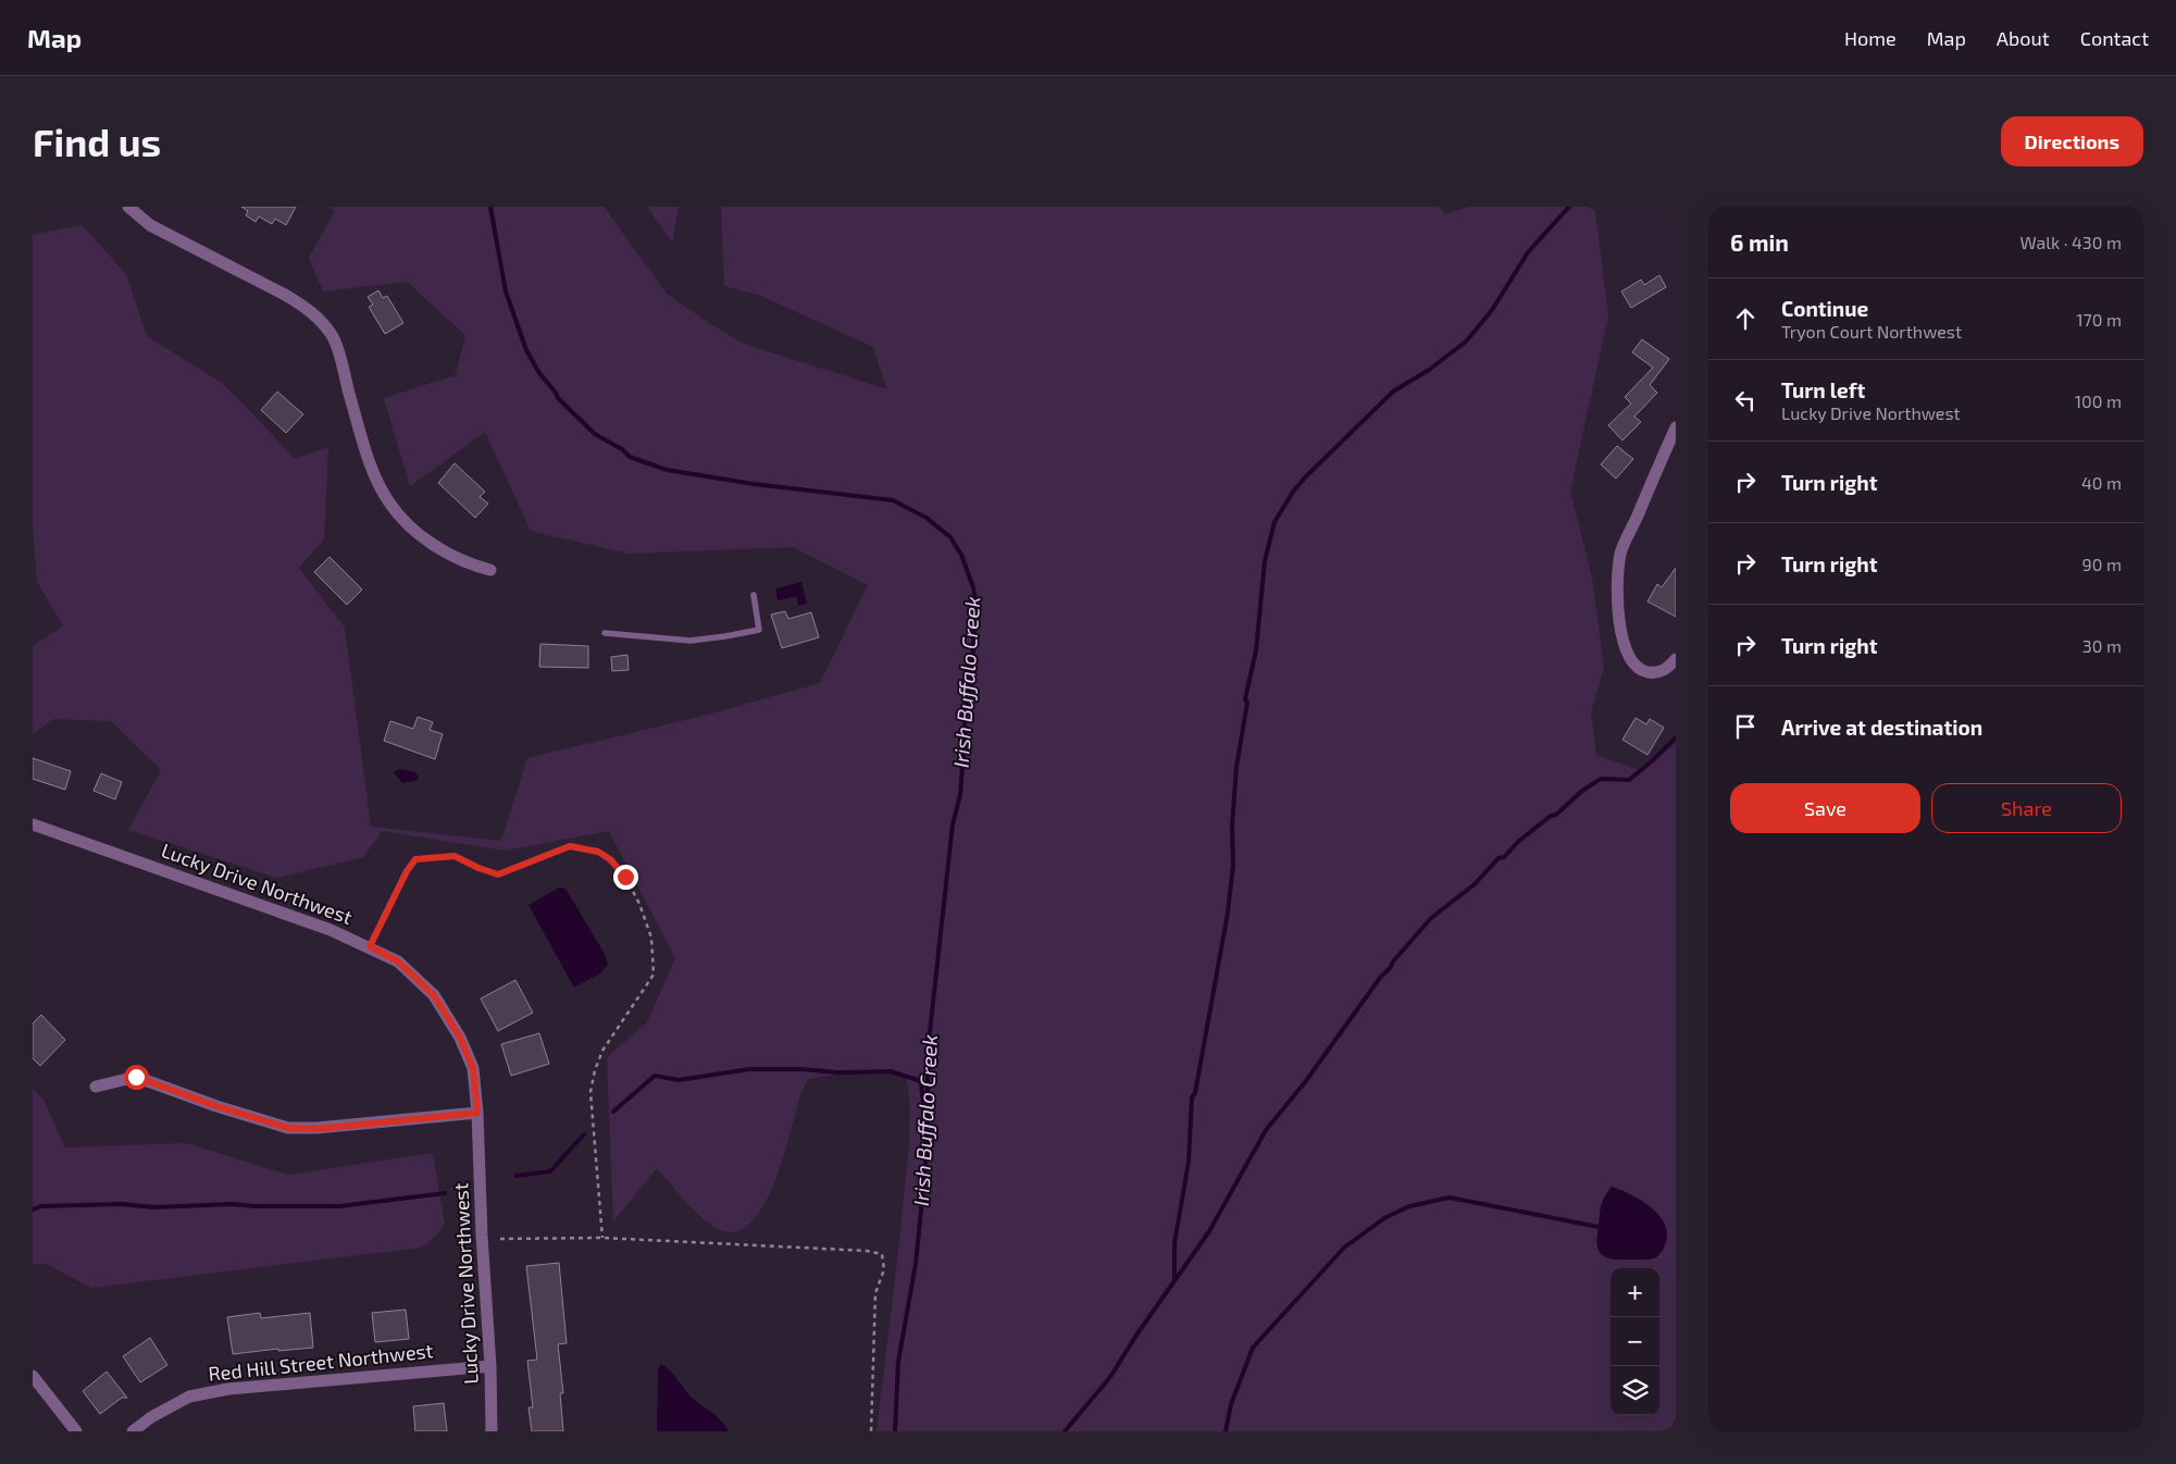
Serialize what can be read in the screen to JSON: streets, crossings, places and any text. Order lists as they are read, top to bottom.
{
  "streets": {
    "street": ["Lucky Drive Northwest", "Red Hill Street Northwest"]
  },
  "crossings": [
    ["Lucky Drive Northwest", "Red Hill Street Northwest"]
  ],
  "water": ["Irish Buffalo Creek"],
  "page": {
    "header": "Map",
    "nav": [
      "Home",
      "Map",
      "About",
      "Contact"
    ],
    "buttons": [
      "Directions",
      ["Save", "Share"]
    ],
    "title": "Find us",
    "heading": ["6 min", "Walk · 430 m"],
    "list": [
      ["Continue", "Tryon Court Northwest", "170 m"],
      ["Turn left", "Lucky Drive Northwest", "100 m"],
      ["Turn right", "40 m"],
      ["Turn right", "90 m"],
      ["Turn right", "30 m"],
      "Arrive at destination"
    ],
    "map_buttons": ["+", "−"]
  }
}
